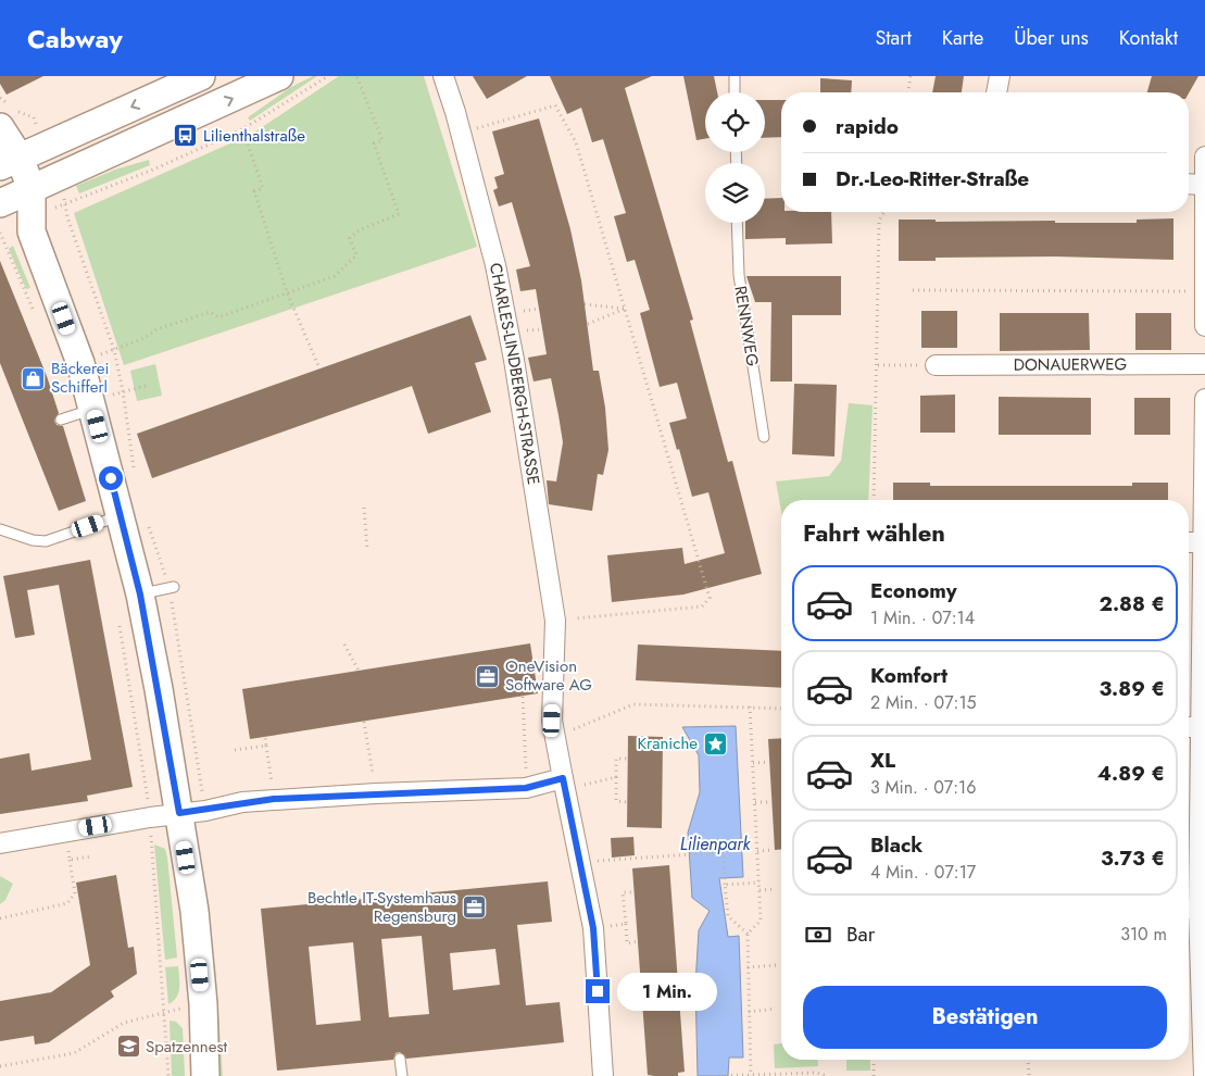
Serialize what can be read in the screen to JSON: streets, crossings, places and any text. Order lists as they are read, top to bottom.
{
  "streets": {
    "street": ["DONAUERWEG", "CHARLES-LINDBERGH-STRASSE"],
    "lane": ["RENNWEG"]
  },
  "water": ["Lilienpark"],
  "places": {
    "bus stop": ["Lilienthalstraße"],
    "shop": ["Bäckerei Schifferl"],
    "office": ["OneVision Software AG", "Bechtle IT-Systemhaus Regensburg"],
    "place": ["Kraniche"],
    "school or university": ["Spatzennest"]
  },
  "page": {
    "header": "Cabway",
    "nav": [
      "Start",
      "Karte",
      "Über uns",
      "Kontakt"
    ],
    "banner": ["rapido", "Dr.-Leo-Ritter-Straße"],
    "heading": "Fahrt wählen",
    "list": [
      {
        "name": "Economy",
        "note": "1 Min. · 07:14",
        "value": "2.88 €"
      },
      {
        "name": "Komfort",
        "note": "2 Min. · 07:15",
        "value": "3.89 €"
      },
      {
        "name": "XL",
        "note": "3 Min. · 07:16",
        "value": "4.89 €"
      },
      {
        "name": "Black",
        "note": "4 Min. · 07:17",
        "value": "3.73 €"
      }
    ],
    "pay": ["Bar", "310 m"],
    "bubble": "1 Min.",
    "buttons": "Bestätigen"
  }
}
